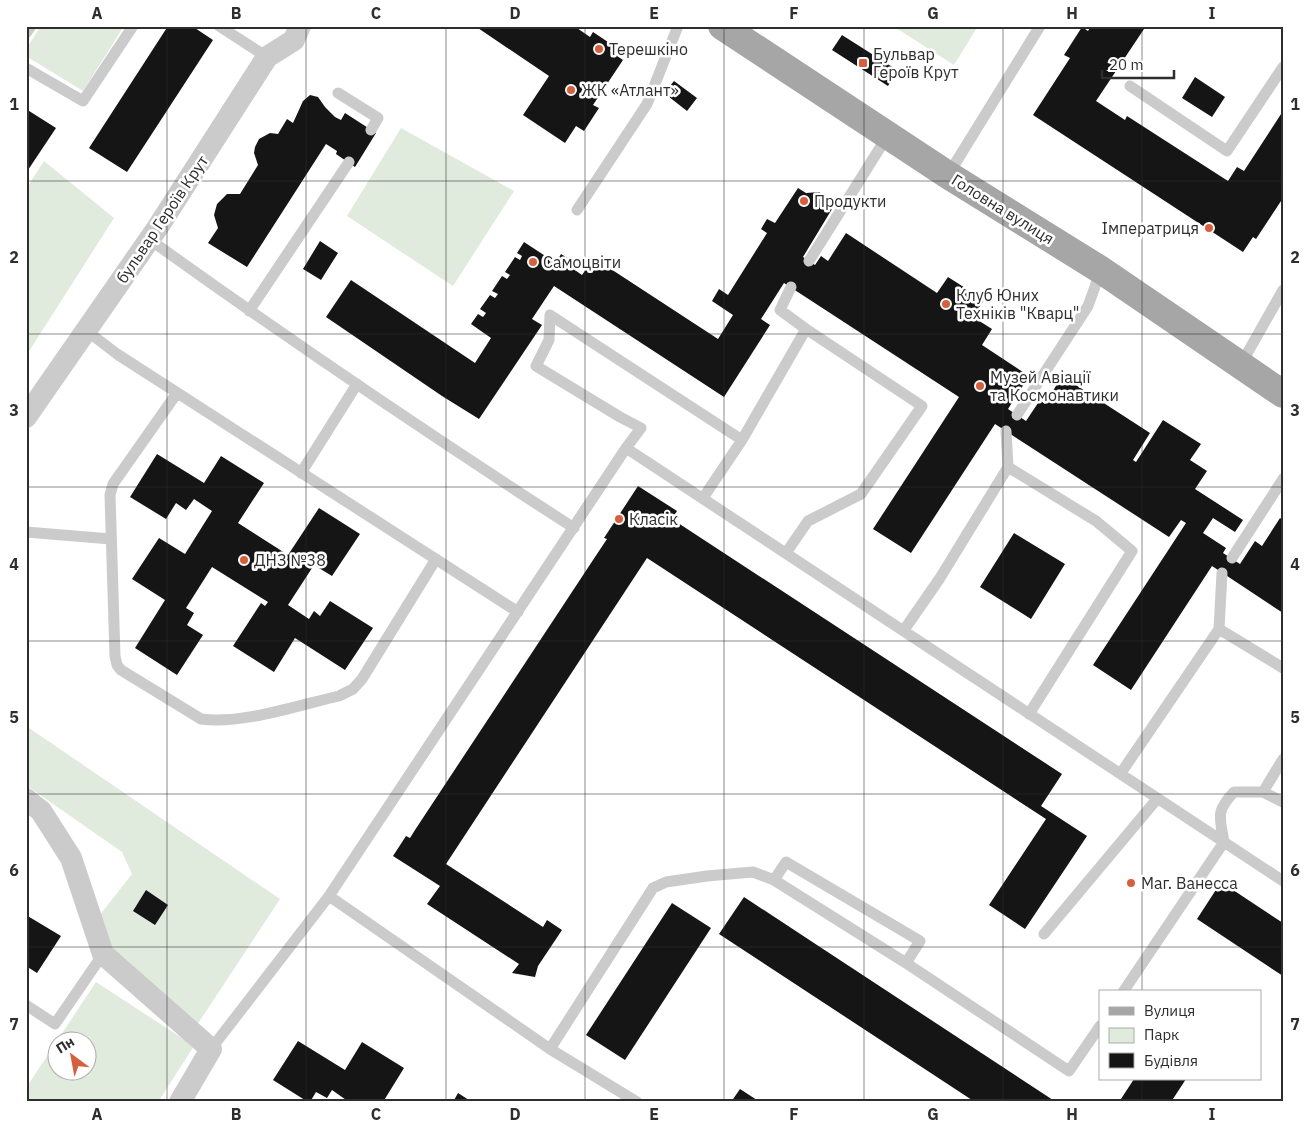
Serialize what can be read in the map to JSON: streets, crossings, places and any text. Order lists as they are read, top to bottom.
{
  "streets": {
    "main road": ["Головна вулиця"],
    "street": ["бульвар Героїв Крут"]
  },
  "places": {
    "other": [
      "Терешкіно",
      "ЖК «Атлант»",
      "Продукти",
      "Імператриця",
      "Самоцвіти",
      "Клуб Юних Техніків \"Кварц\"",
      "Музей Авіації та Космонавтики",
      "Класік",
      "ДНЗ №38",
      "Маг. Ванесса"
    ],
    "transit": ["Бульвар Героїв Крут"]
  },
  "legend": ["Вулиця", "Парк", "Будівля"],
  "scale_bar": "20 m",
  "north": "top left",
  "grid": {
    "columns": [
      "A",
      "B",
      "C",
      "D",
      "E",
      "F",
      "G",
      "H",
      "I"
    ],
    "rows": [
      "1",
      "2",
      "3",
      "4",
      "5",
      "6",
      "7"
    ]
  }
}
